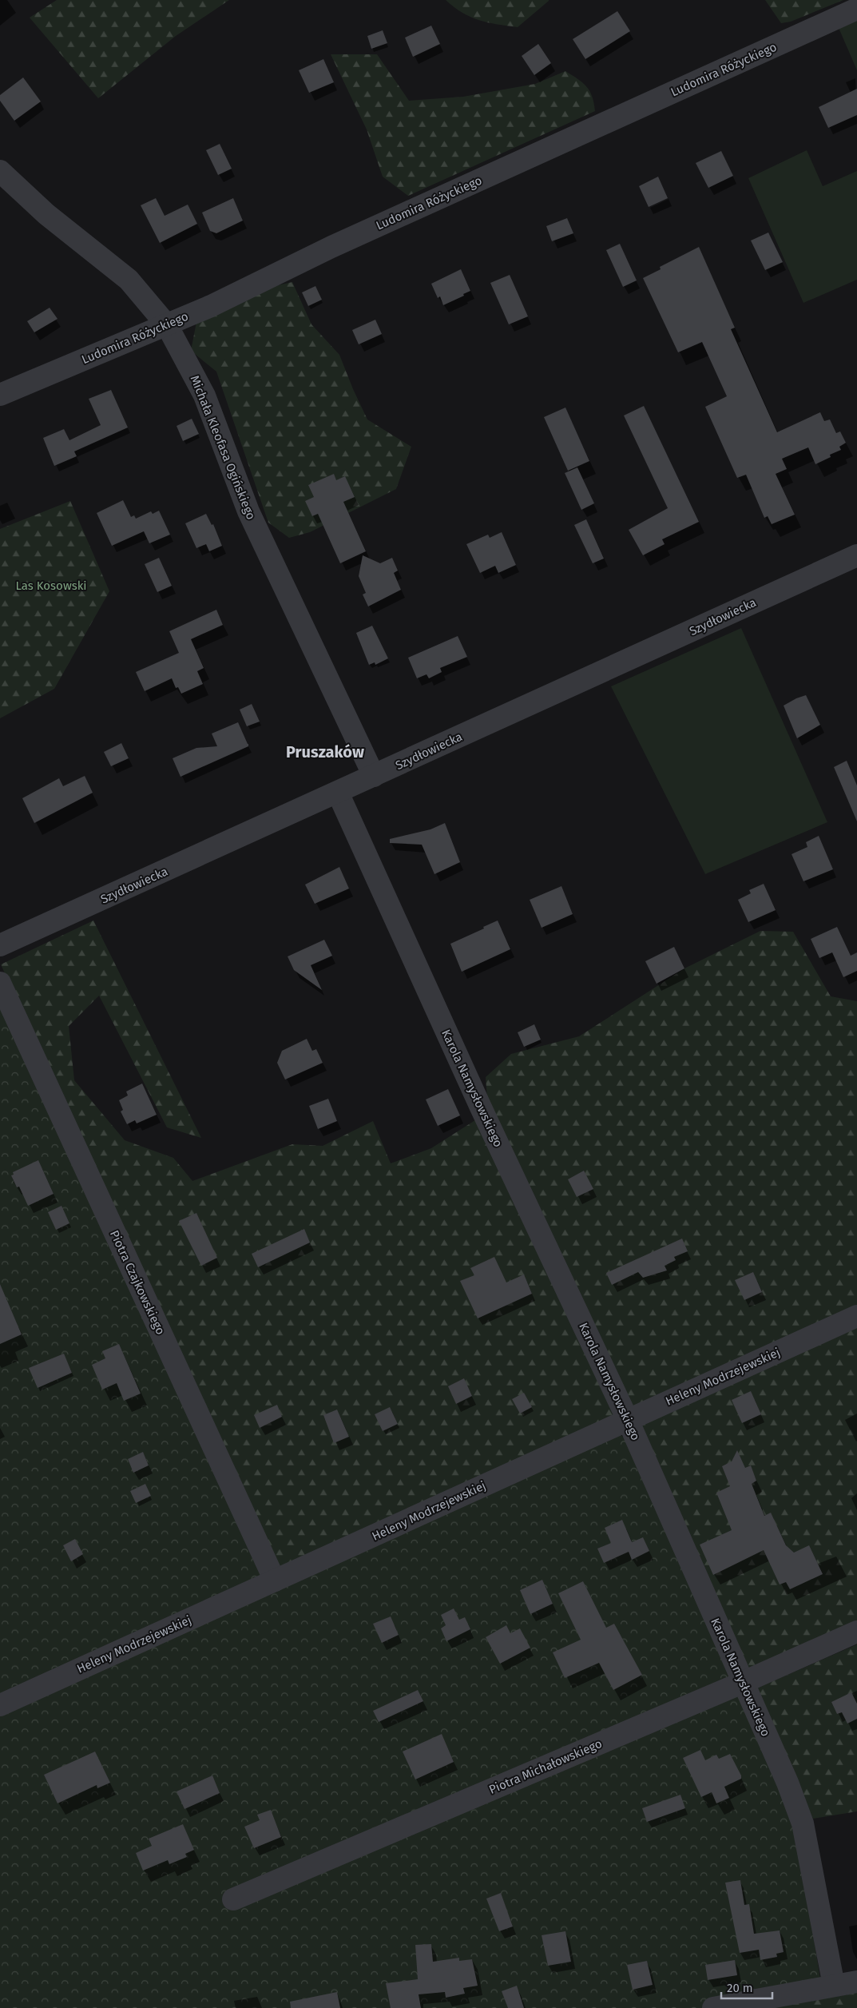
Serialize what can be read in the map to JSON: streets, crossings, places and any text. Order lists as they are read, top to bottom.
{
  "streets": {
    "street": [
      "Ludomira Różyckiego",
      "Michała Kleofasa Ogińskiego",
      "Szydłowiecka",
      "Karola Namysłowskiego",
      "Piotra Czajkowskiego",
      "Heleny Modrzejewskiej",
      "Piotra Michałowskiego"
    ]
  },
  "crossings": [
    ["Ludomira Różyckiego", "Michała Kleofasa Ogińskiego"],
    ["Michała Kleofasa Ogińskiego", "Szydłowiecka"],
    ["Szydłowiecka", "Karola Namysłowskiego"],
    ["Karola Namysłowskiego", "Heleny Modrzejewskiej"],
    ["Karola Namysłowskiego", "Piotra Michałowskiego"],
    ["Piotra Czajkowskiego", "Heleny Modrzejewskiej"]
  ],
  "districts": ["Pruszaków"],
  "parks": ["Las Kosowski"],
  "scale_bar": "20 m"
}
